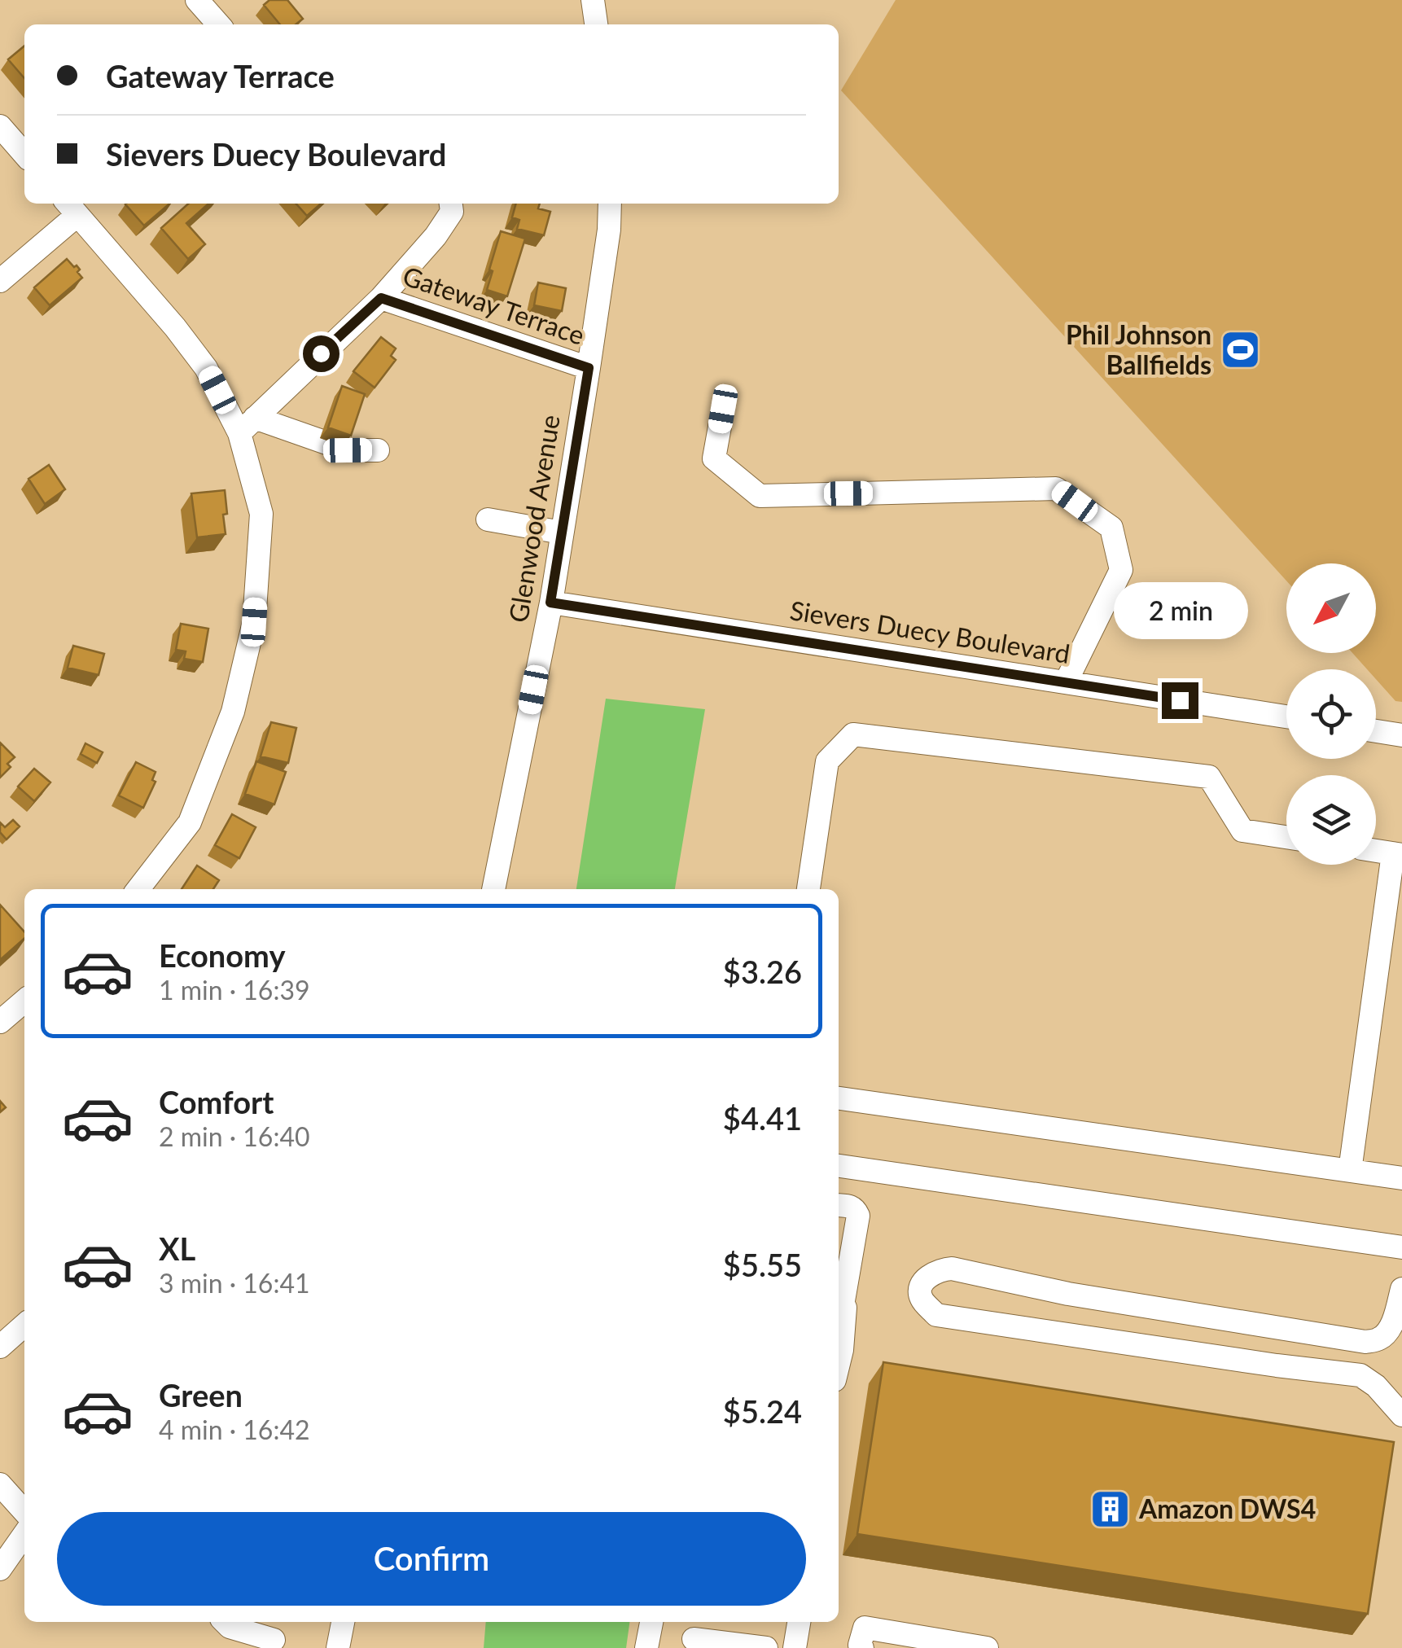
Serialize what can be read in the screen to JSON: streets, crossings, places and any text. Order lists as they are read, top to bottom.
{
  "streets": {
    "street": ["Gateway Terrace", "Glenwood Avenue", "Sievers Duecy Boulevard"]
  },
  "crossings": [
    ["Gateway Terrace", "Glenwood Avenue"],
    ["Glenwood Avenue", "Sievers Duecy Boulevard"]
  ],
  "places": {
    "sports": ["Phil Johnson Ballfields"],
    "building": ["Amazon DWS4"]
  },
  "north": "bottom left",
  "page": {
    "banner": ["Gateway Terrace", "Sievers Duecy Boulevard"],
    "bubble": "2 min",
    "list": [
      {
        "name": "Economy",
        "note": "1 min · 16:39",
        "value": "$3.26"
      },
      {
        "name": "Comfort",
        "note": "2 min · 16:40",
        "value": "$4.41"
      },
      {
        "name": "XL",
        "note": "3 min · 16:41",
        "value": "$5.55"
      },
      {
        "name": "Green",
        "note": "4 min · 16:42",
        "value": "$5.24"
      }
    ],
    "buttons": "Confirm"
  }
}
